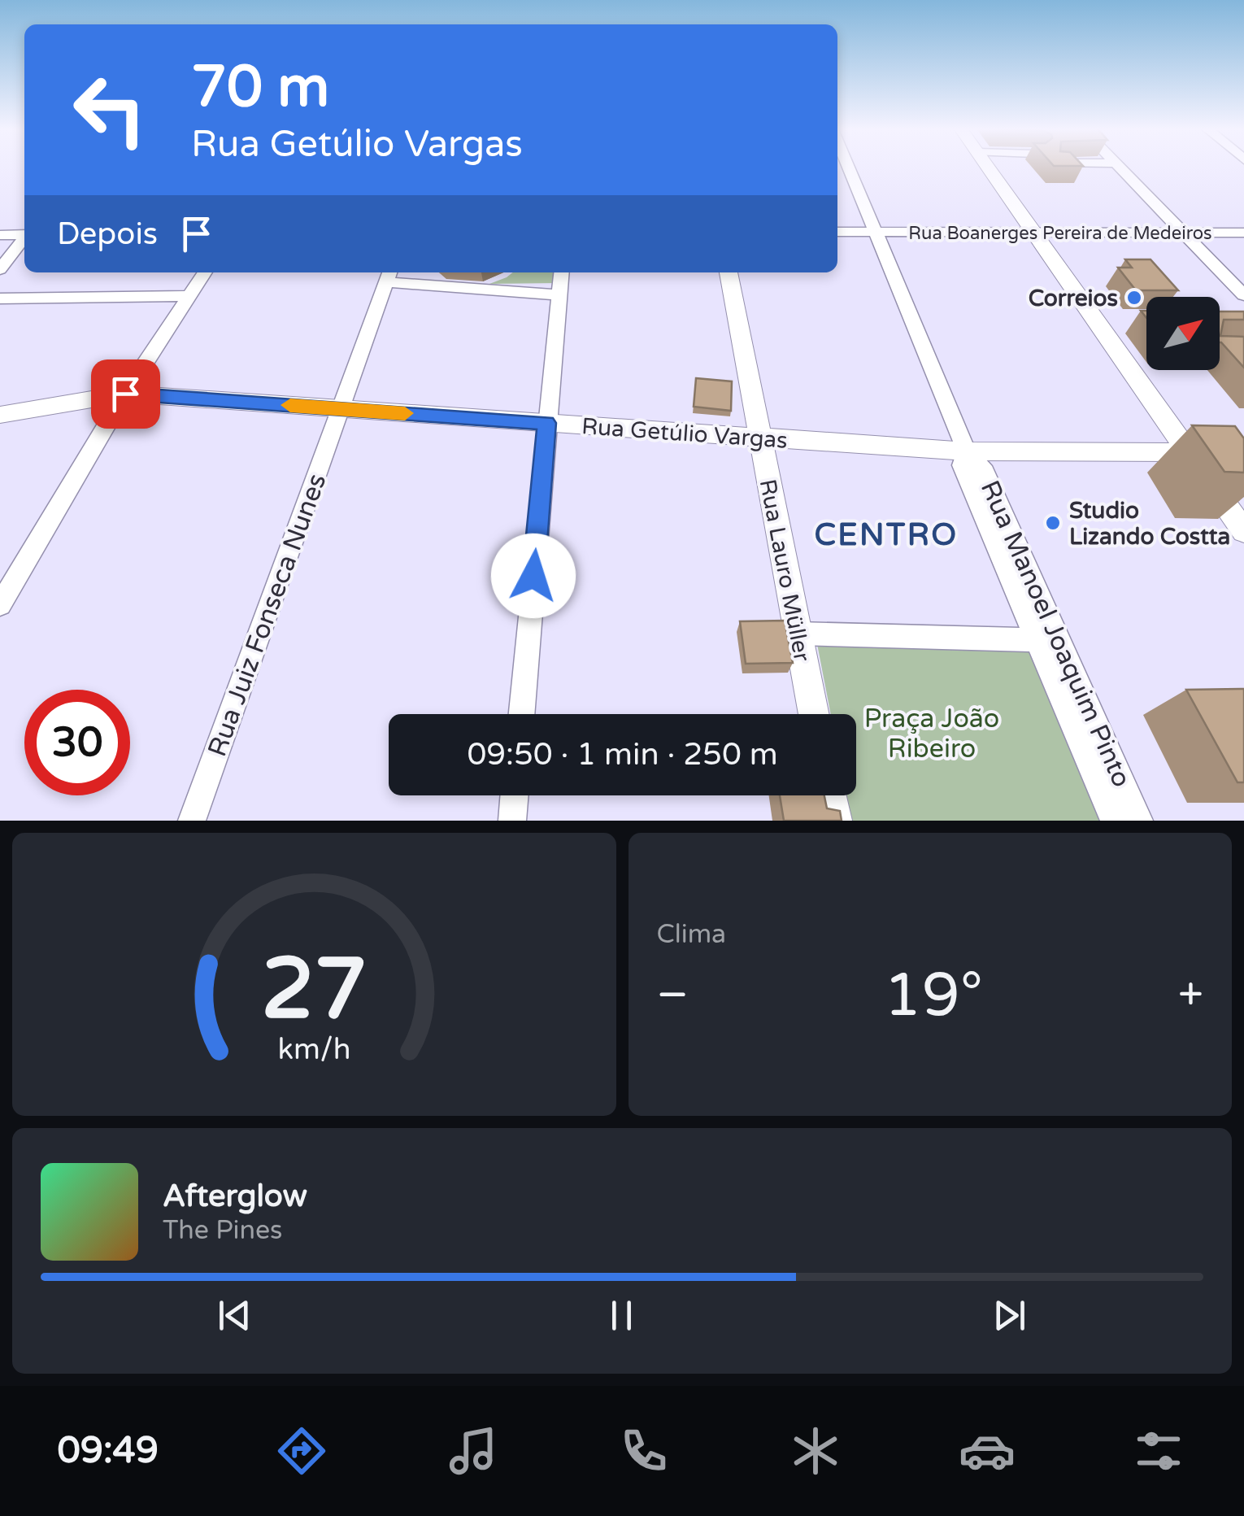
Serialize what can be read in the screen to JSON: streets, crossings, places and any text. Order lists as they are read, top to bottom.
{
  "streets": {
    "main road": ["Rua Getúlio Vargas", "Rua Lauro Müller"],
    "street": ["Rua Boanerges Pereira de Medeiros", "Rua Juiz Fonseca Nunes", "Rua Manoel Joaquim Pinto"]
  },
  "crossings": [
    ["Rua Boanerges Pereira de Medeiros", "Rua Manoel Joaquim Pinto"],
    ["Rua Getúlio Vargas", "Rua Lauro Müller"],
    ["Rua Getúlio Vargas", "Rua Juiz Fonseca Nunes"],
    ["Rua Getúlio Vargas", "Rua Manoel Joaquim Pinto"]
  ],
  "districts": ["CENTRO"],
  "parks": ["Praça João Ribeiro"],
  "places": ["Correios", "Studio Lizando Costta"],
  "north": "top right",
  "page": {
    "turn": ["70 m", "Rua Getúlio Vargas"],
    "then": "Depois",
    "limit": "30",
    "trip": "09:50 · 1 min · 250 m",
    "tile": "Clima",
    "heat": ["−", "19°", "+"],
    "song": ["Afterglow", "The Pines"],
    "tabs": "09:49",
    "gauge": ["27", "km/h"]
  }
}
